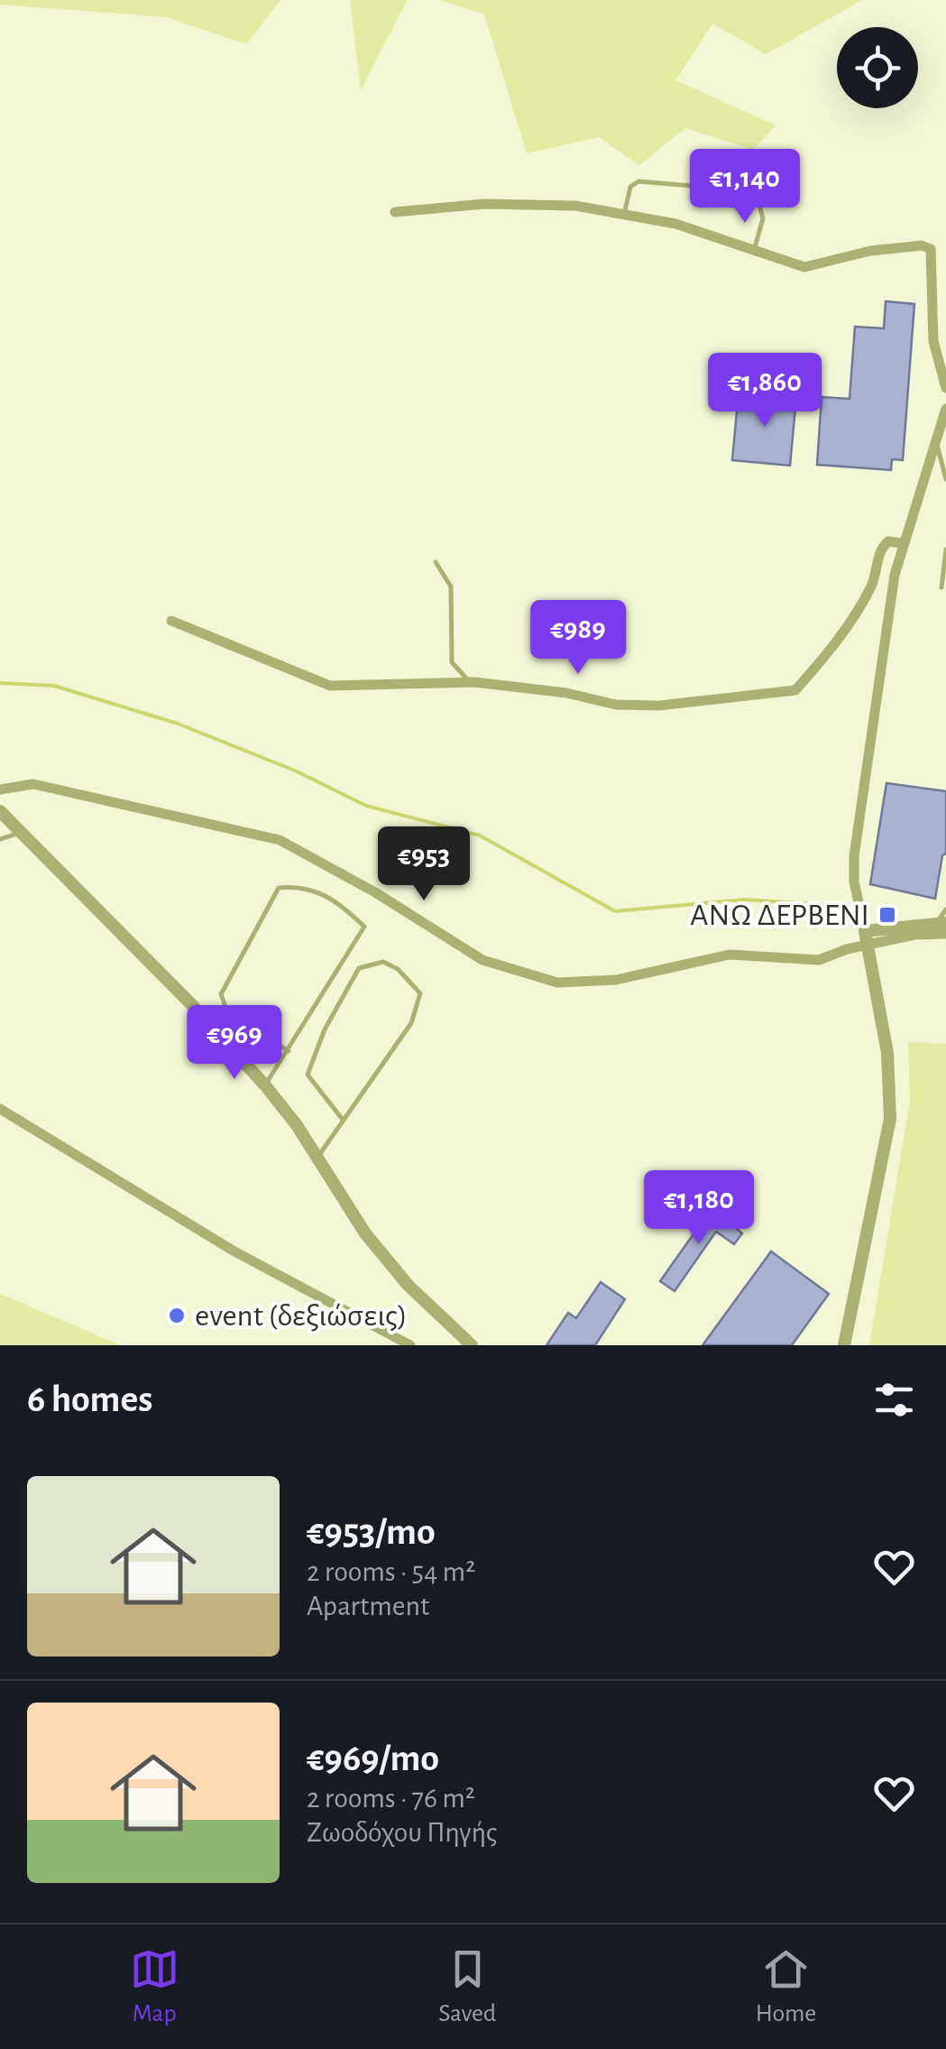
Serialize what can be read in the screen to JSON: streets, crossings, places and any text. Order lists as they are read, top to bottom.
{
  "places": {
    "transit": ["ΑΝΩ ΔΕΡΒΕΝΙ"],
    "other": ["event (δεξιώσεις)"]
  },
  "page": {
    "price": [
      "€1,140",
      "€1,860",
      "€989",
      "€953",
      "€969",
      "€1,180"
    ],
    "heading": "6 homes",
    "list": [
      {
        "name": "€953/mo",
        "note": "2 rooms · 54 m² · Apartment"
      },
      {
        "name": "€969/mo",
        "note": "2 rooms · 76 m² · Ζωοδόχου Πηγής"
      }
    ],
    "tabs": ["Map", "Saved", "Home"]
  }
}
